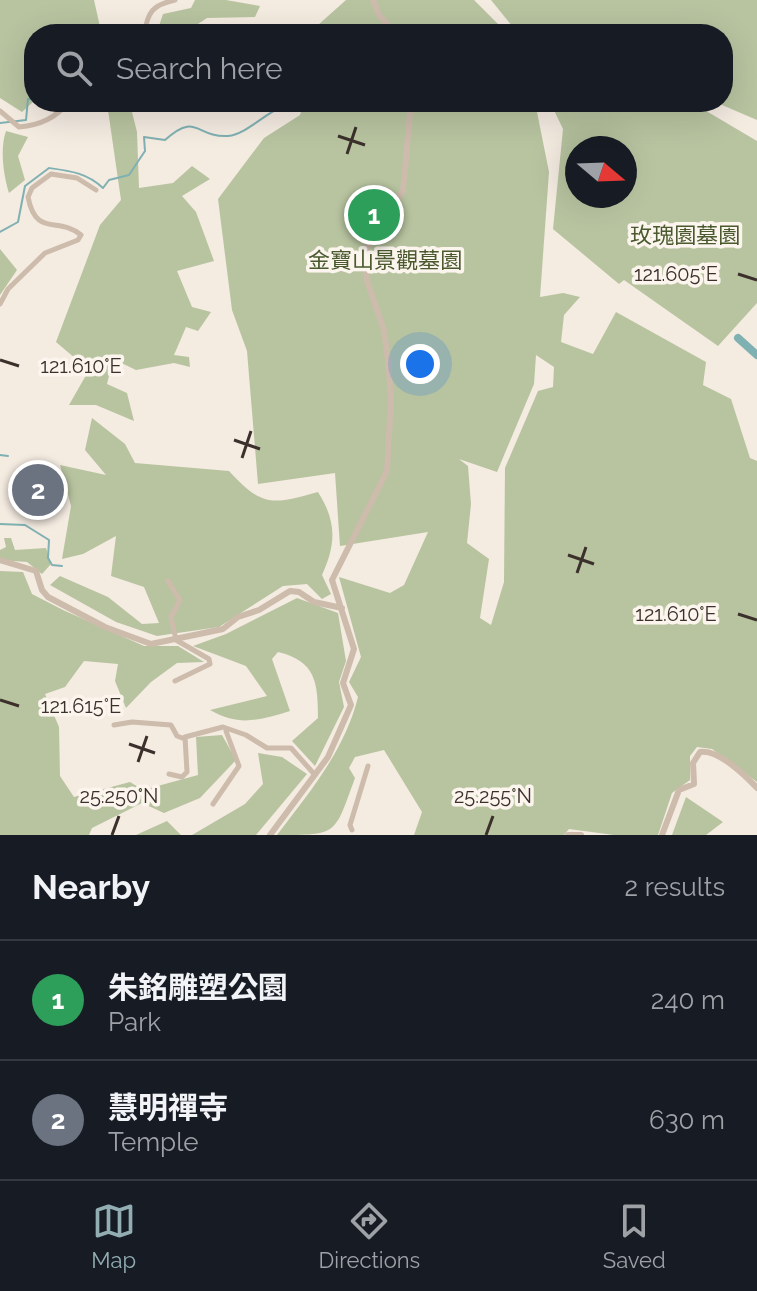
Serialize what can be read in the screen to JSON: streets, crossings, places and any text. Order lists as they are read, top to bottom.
{
  "parks": ["玫瑰園墓園", "金寶山景觀墓園"],
  "north": "right",
  "page": {
    "search": "Search here",
    "pins": ["1", "2"],
    "heading": ["Nearby", "2 results"],
    "list": [
      {
        "mark": "1",
        "name": "朱銘雕塑公園",
        "note": "Park",
        "value": "240 m"
      },
      {
        "mark": "2",
        "name": "慧明禪寺",
        "note": "Temple",
        "value": "630 m"
      }
    ],
    "nav": ["Map", "Directions", "Saved"]
  },
  "coordinates": [
    "121.605°E",
    "121.610°E",
    "121.615°E",
    "25.250°N",
    "25.255°N"
  ]
}
